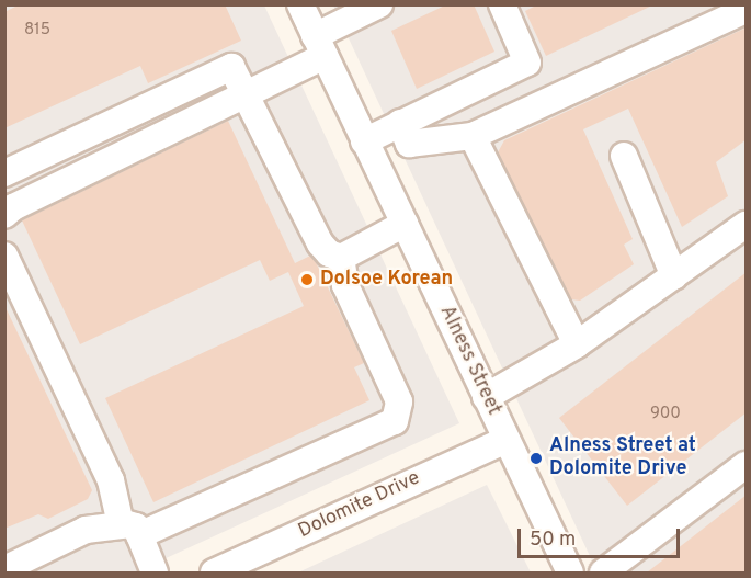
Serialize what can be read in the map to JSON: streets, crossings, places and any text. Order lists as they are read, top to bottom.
{
  "streets": {
    "street": ["Alness Street", "Dolomite Drive"]
  },
  "crossings": [
    ["Alness Street", "Dolomite Drive"]
  ],
  "places": ["Dolsoe Korean", "Alness Street at Dolomite Drive"],
  "house_numbers": ["815", "900"],
  "scale_bar": "50 m"
}
